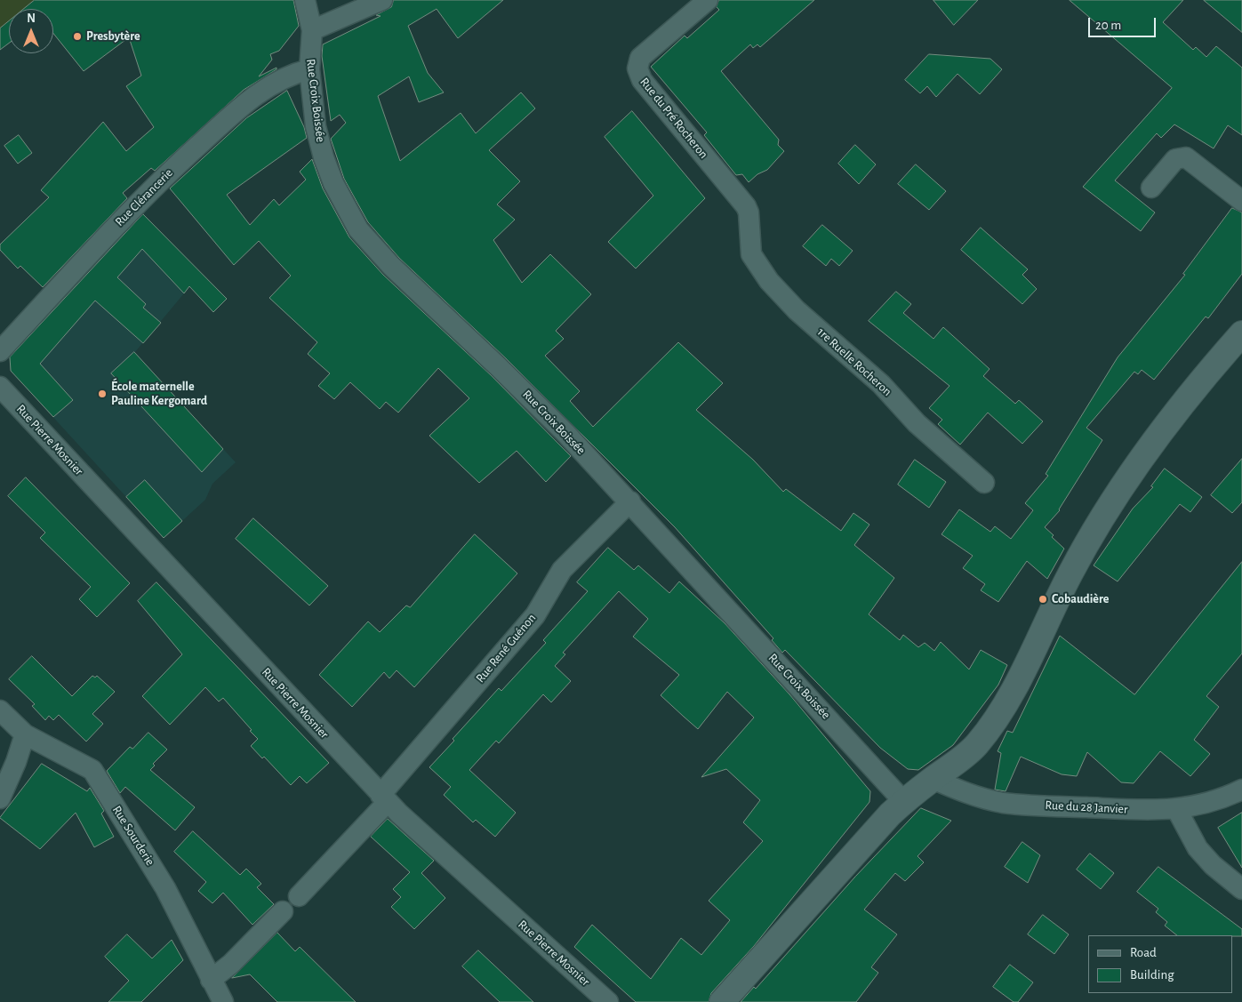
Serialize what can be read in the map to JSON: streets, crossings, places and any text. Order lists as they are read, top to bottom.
{
  "streets": {
    "street": [
      "Rue Croix Boissée",
      "Rue du Pré Rocheron",
      "Rue Clérancerie",
      "1re Ruelle Rocheron",
      "Rue Pierre Mosnier",
      "Rue René Guénon",
      "Rue du 28 Janvier",
      "Rue Sourderie"
    ]
  },
  "crossings": [
    ["Rue Croix Boissée", "Rue Clérancerie"],
    ["Rue Croix Boissée", "Rue René Guénon"],
    ["Rue du Pré Rocheron", "1re Ruelle Rocheron"],
    ["Rue Pierre Mosnier", "Rue René Guénon"]
  ],
  "places": ["Presbytère", "École maternelle Pauline Kergomard", "Cobaudière"],
  "legend": ["Road", "Building"],
  "scale_bar": "20 m",
  "north": "top"
}
